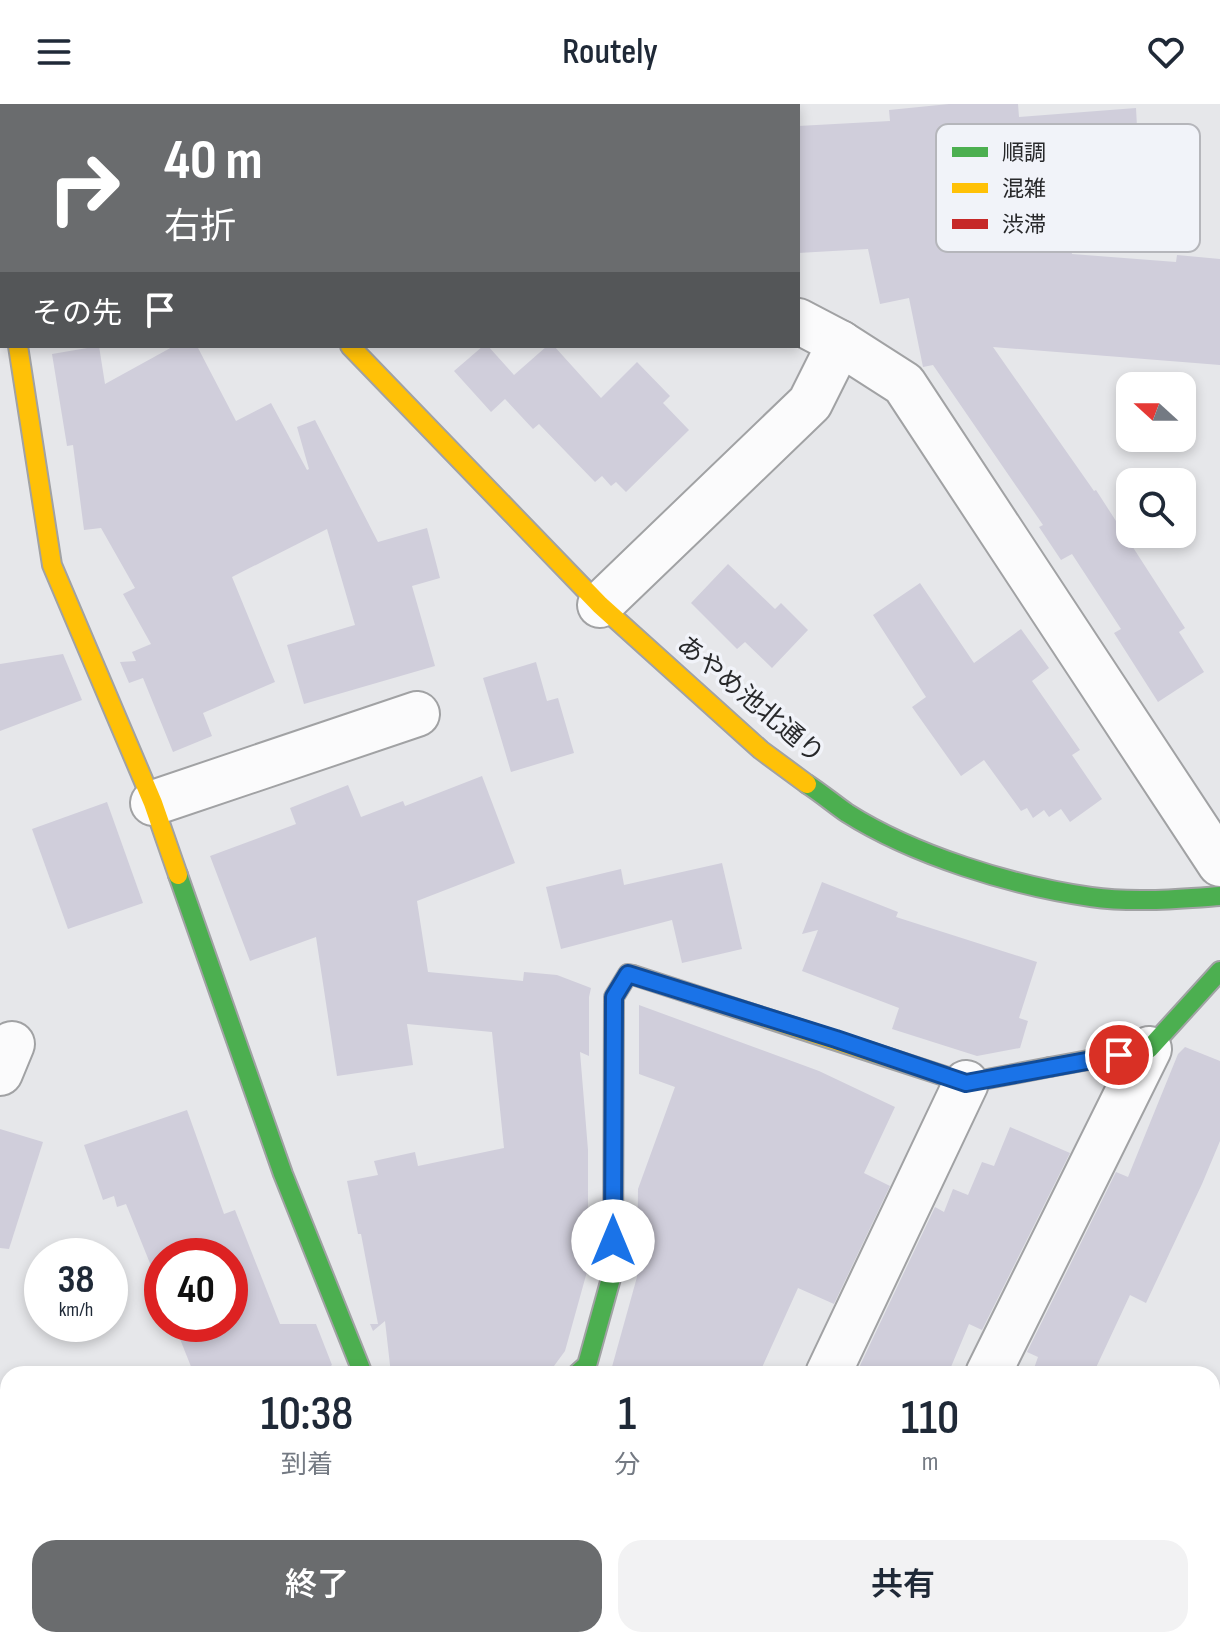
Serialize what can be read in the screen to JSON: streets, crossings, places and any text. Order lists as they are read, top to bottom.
{
  "streets": {
    "street": ["あやめ池北通り"]
  },
  "legend": ["順調", "混雑", "渋滞"],
  "north": "left",
  "page": {
    "header": "Routely",
    "turn": ["40 m", "右折"],
    "then": "その先",
    "speed": "38 km/h",
    "limit": "40",
    "eta": [
      "10:38",
      "到着",
      "1",
      "分",
      "110",
      "m"
    ],
    "buttons": ["終了", "共有"]
  }
}
